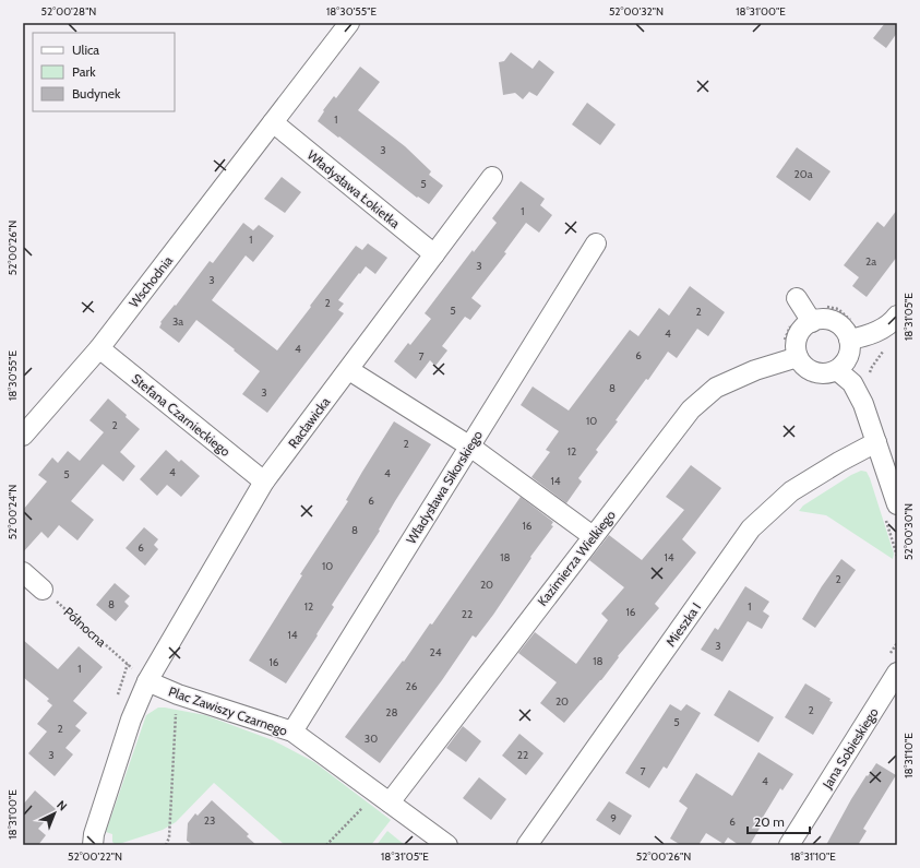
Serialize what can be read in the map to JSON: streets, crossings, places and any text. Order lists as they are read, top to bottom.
{
  "streets": {
    "street": [
      "Władysława Łokietka",
      "Wschodnia",
      "Stefana Czarnieckiego",
      "Racławicka",
      "Władysława Sikorskiego",
      "Kazimierza Wielkiego",
      "Mieszka I",
      "Plac Zawiszy Czarnego",
      "Jana Sobieskiego"
    ],
    "path": ["Północna"]
  },
  "crossings": [
    ["Władysława Łokietka", "Wschodnia"],
    ["Władysława Łokietka", "Racławicka"],
    ["Wschodnia", "Stefana Czarnieckiego"],
    ["Stefana Czarnieckiego", "Racławicka"],
    ["Racławicka", "Północna"],
    ["Racławicka", "Plac Zawiszy Czarnego"],
    ["Władysława Sikorskiego", "Plac Zawiszy Czarnego"],
    ["Kazimierza Wielkiego", "Plac Zawiszy Czarnego"],
    ["Północna", "Plac Zawiszy Czarnego"]
  ],
  "house_numbers": [
    "1",
    "3",
    "20a",
    "5",
    "1",
    "1",
    "2a",
    "3",
    "3",
    "2",
    "5",
    "2",
    "3a",
    "4",
    "4",
    "6",
    "7",
    "8",
    "3",
    "10",
    "2",
    "2",
    "12",
    "4",
    "4",
    "5",
    "14",
    "6",
    "16",
    "8",
    "6",
    "18",
    "14",
    "10",
    "2",
    "20",
    "8",
    "12",
    "1",
    "16",
    "22",
    "14",
    "3",
    "24",
    "18",
    "16",
    "1",
    "26",
    "20",
    "2",
    "28",
    "5",
    "2",
    "30",
    "3",
    "22",
    "7",
    "4",
    "9",
    "23",
    "6"
  ],
  "legend": ["Ulica", "Park", "Budynek"],
  "scale_bar": "20 m",
  "north": "top right",
  "coordinates": [
    "52°00'28\"N",
    "18°30'55\"E",
    "52°00'32\"N",
    "18°31'00\"E",
    "52°00'26\"N",
    "18°31'05\"E",
    "52°00'24\"N",
    "52°00'30\"N",
    "18°31'10\"E",
    "52°00'22\"N"
  ]
}
